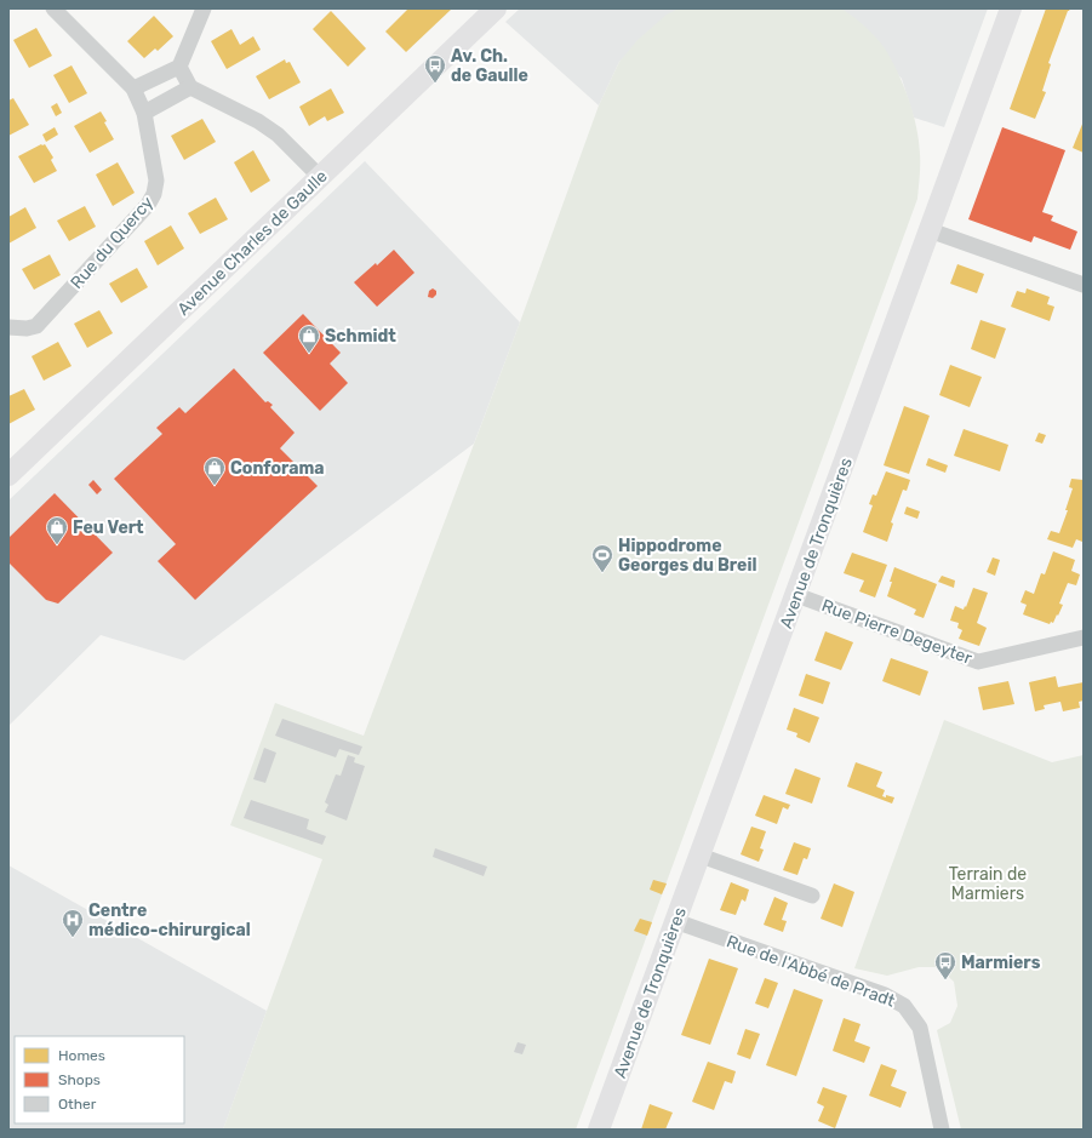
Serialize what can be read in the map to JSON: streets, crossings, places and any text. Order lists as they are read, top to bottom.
{
  "streets": {
    "street": [
      "Rue du Quercy",
      "Avenue Charles de Gaulle",
      "Avenue de Tronquières",
      "Rue Pierre Degeyter",
      "Rue de l'Abbé de Pradt"
    ]
  },
  "crossings": [
    ["Avenue de Tronquières", "Rue Pierre Degeyter"],
    ["Avenue de Tronquières", "Rue de l'Abbé de Pradt"]
  ],
  "parks": ["Terrain de Marmiers"],
  "places": {
    "bus stop": ["Av. Ch. de Gaulle", "Marmiers"],
    "shop": ["Schmidt", "Conforama", "Feu Vert"],
    "sports": ["Hippodrome Georges du Breil"],
    "hospital": ["Centre médico-chirurgical"]
  },
  "legend": ["Homes", "Shops", "Other"]
}
